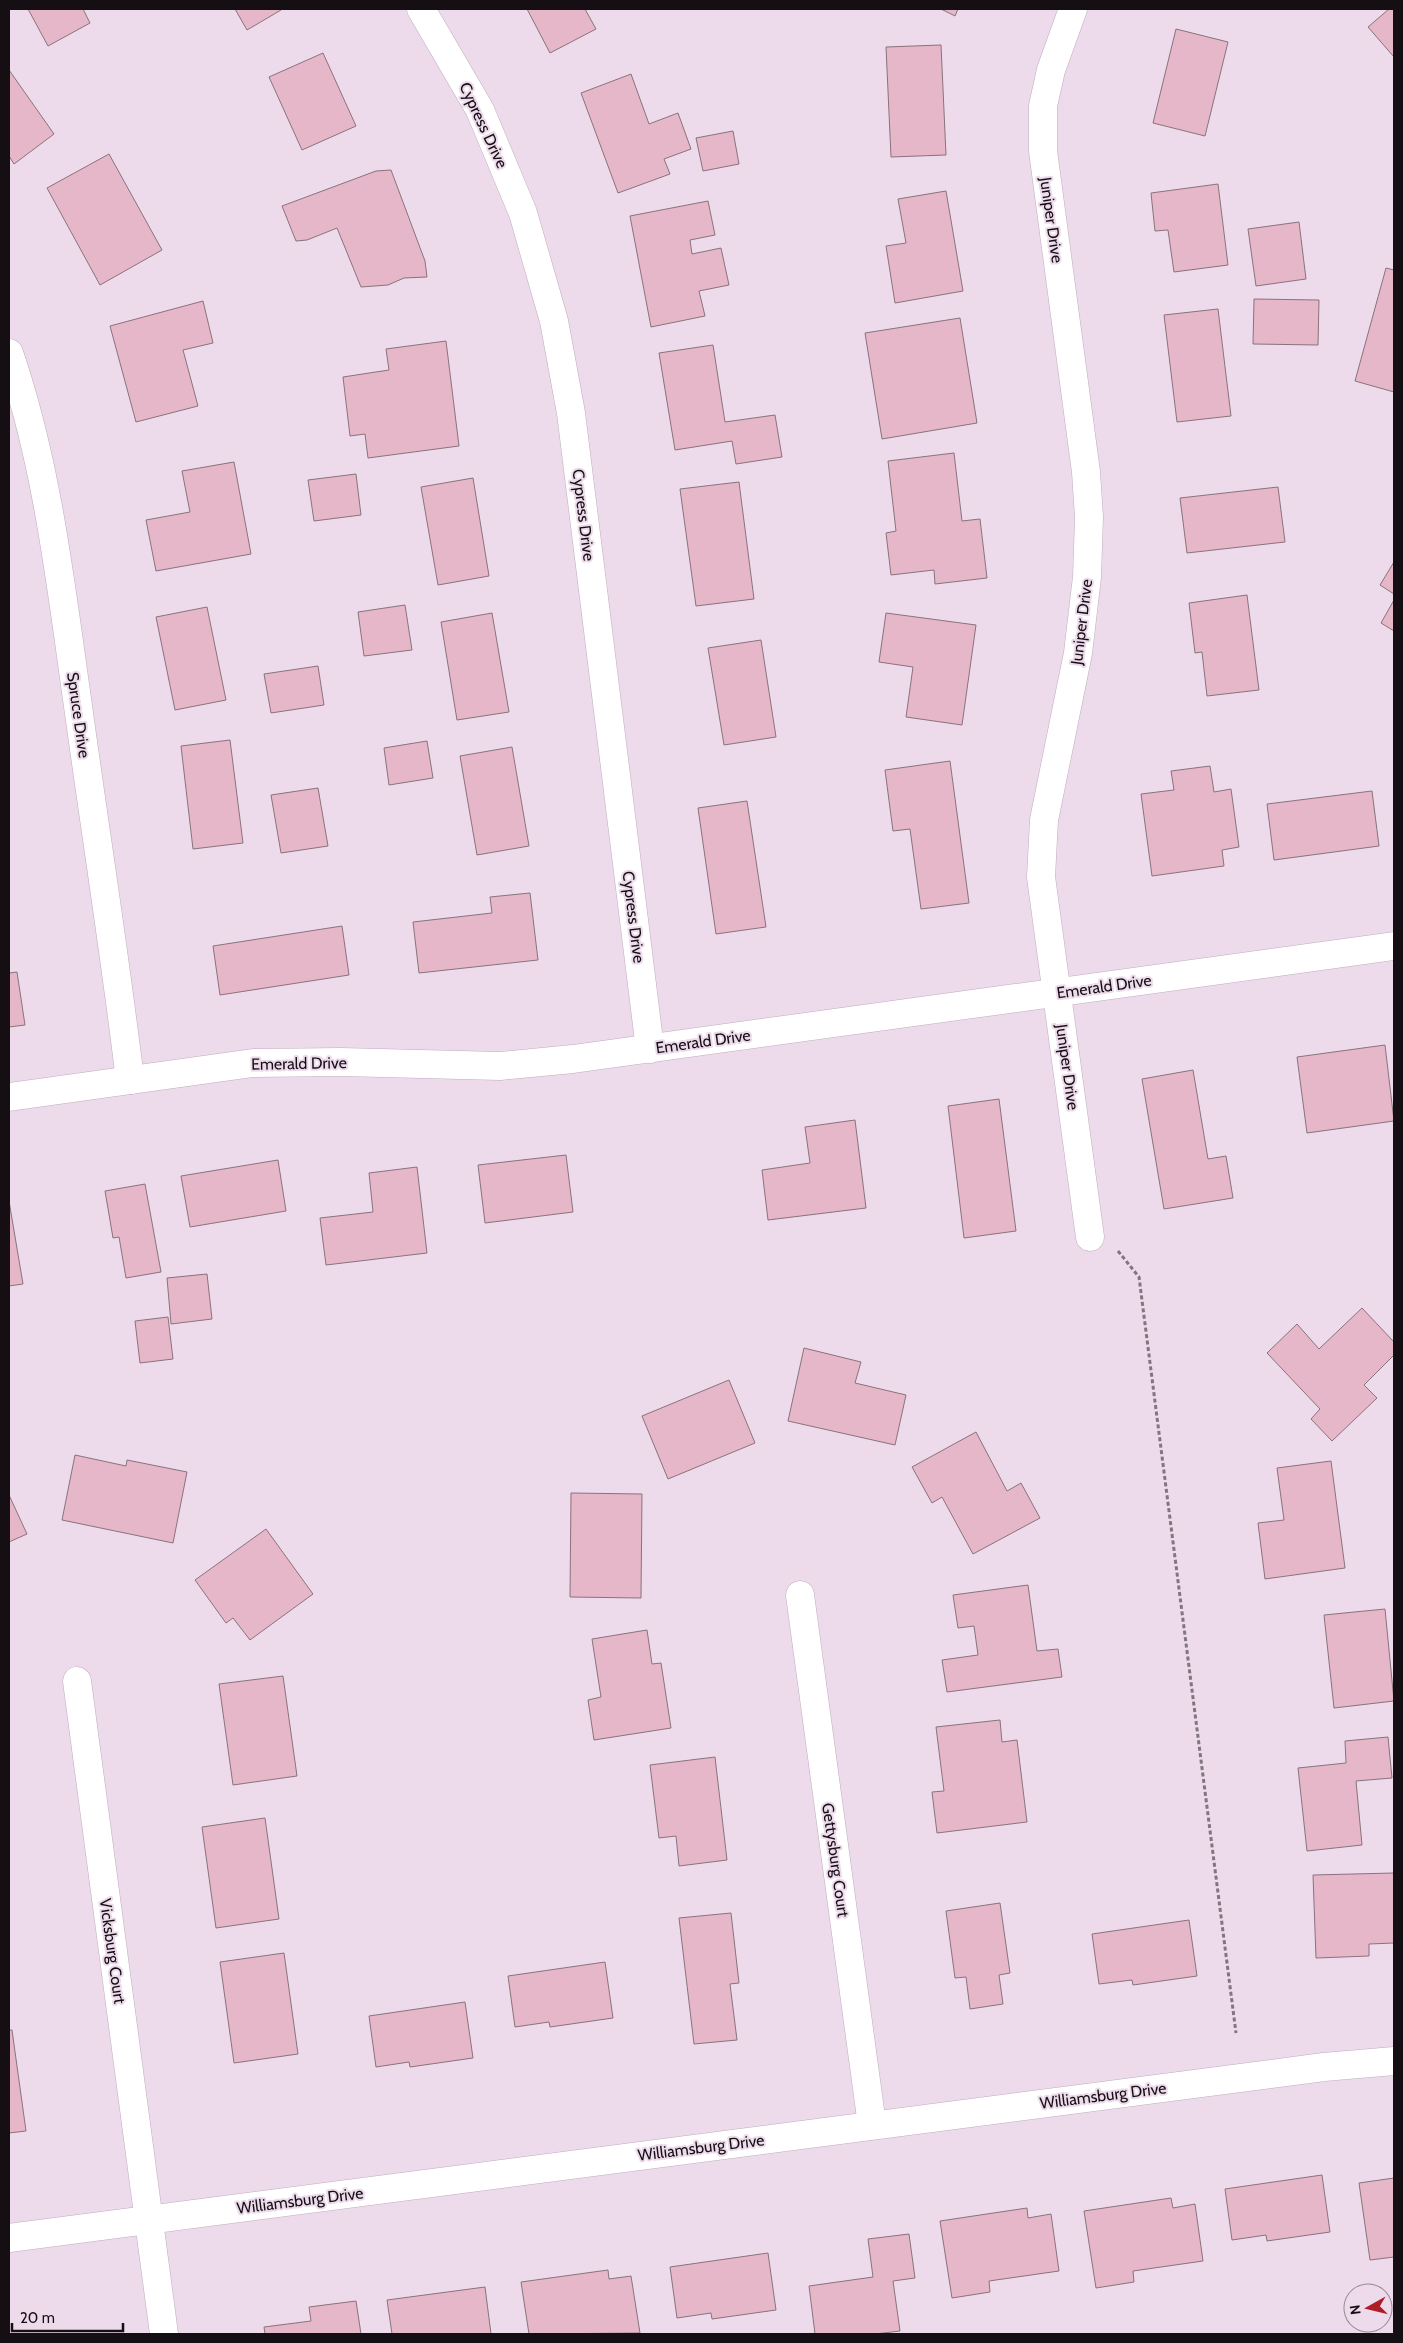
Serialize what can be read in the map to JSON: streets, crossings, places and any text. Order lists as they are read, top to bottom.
{
  "streets": {
    "street": [
      "Cypress Drive",
      "Juniper Drive",
      "Spruce Drive",
      "Emerald Drive",
      "Gettysburg Court",
      "Vicksburg Court",
      "Williamsburg Drive"
    ]
  },
  "crossings": [
    ["Cypress Drive", "Emerald Drive"],
    ["Juniper Drive", "Emerald Drive"],
    ["Spruce Drive", "Emerald Drive"],
    ["Gettysburg Court", "Williamsburg Drive"],
    ["Vicksburg Court", "Williamsburg Drive"]
  ],
  "scale_bar": "20 m",
  "north": "left"
}
